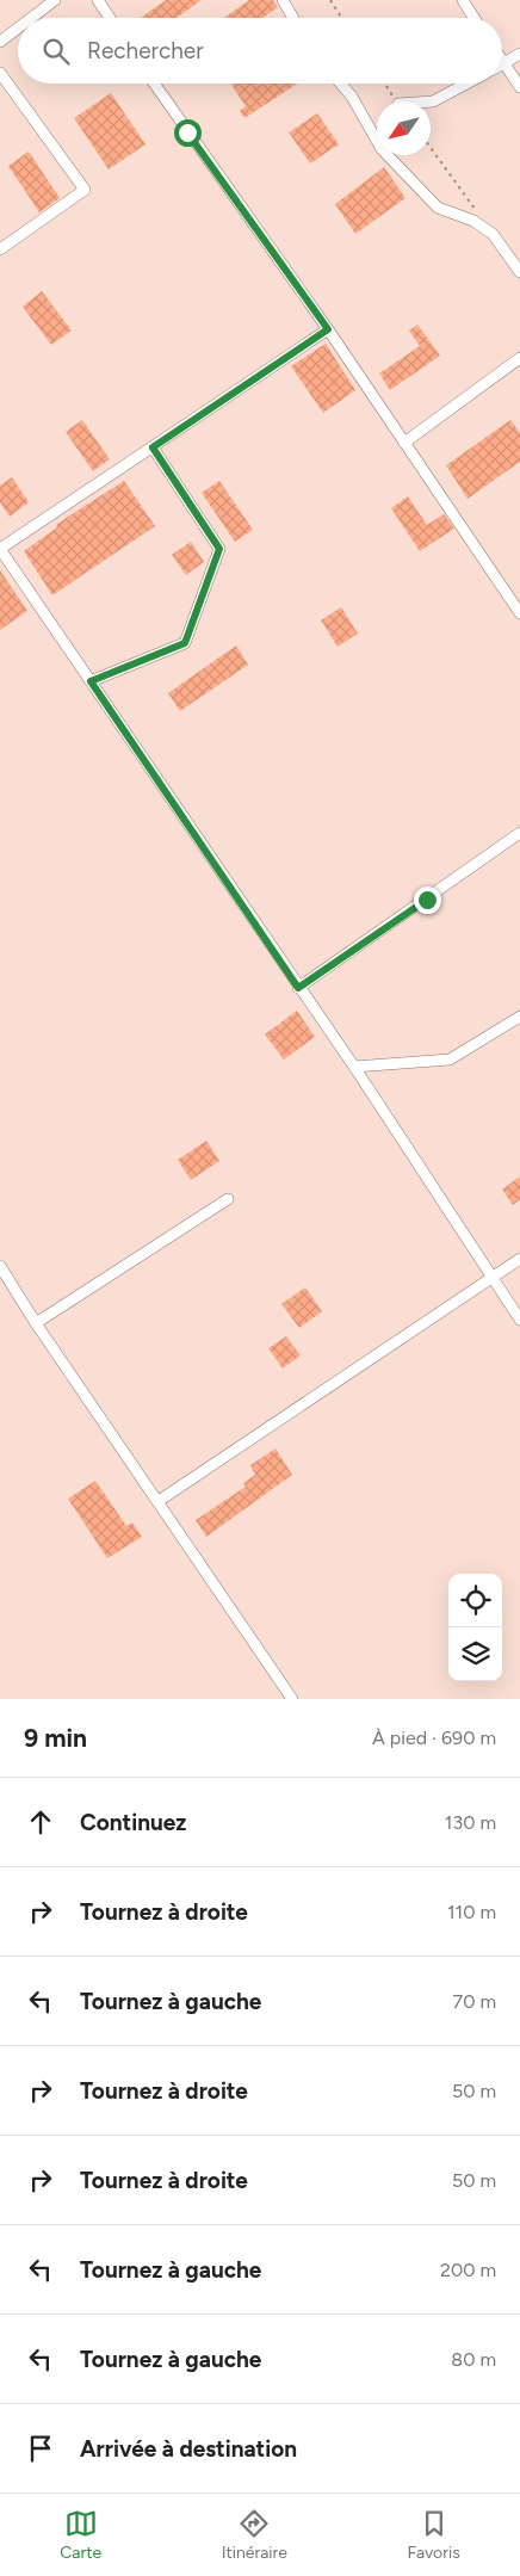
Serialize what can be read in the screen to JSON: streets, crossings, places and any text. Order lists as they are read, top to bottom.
{
  "north": "bottom left",
  "page": {
    "search": "Rechercher",
    "heading": ["9 min", "À pied · 690 m"],
    "list": [
      ["Continuez", "130 m"],
      ["Tournez à droite", "110 m"],
      ["Tournez à gauche", "70 m"],
      ["Tournez à droite", "50 m"],
      ["Tournez à droite", "50 m"],
      ["Tournez à gauche", "200 m"],
      ["Tournez à gauche", "80 m"],
      "Arrivée à destination"
    ],
    "nav": ["Carte", "Itinéraire", "Favoris"]
  }
}
